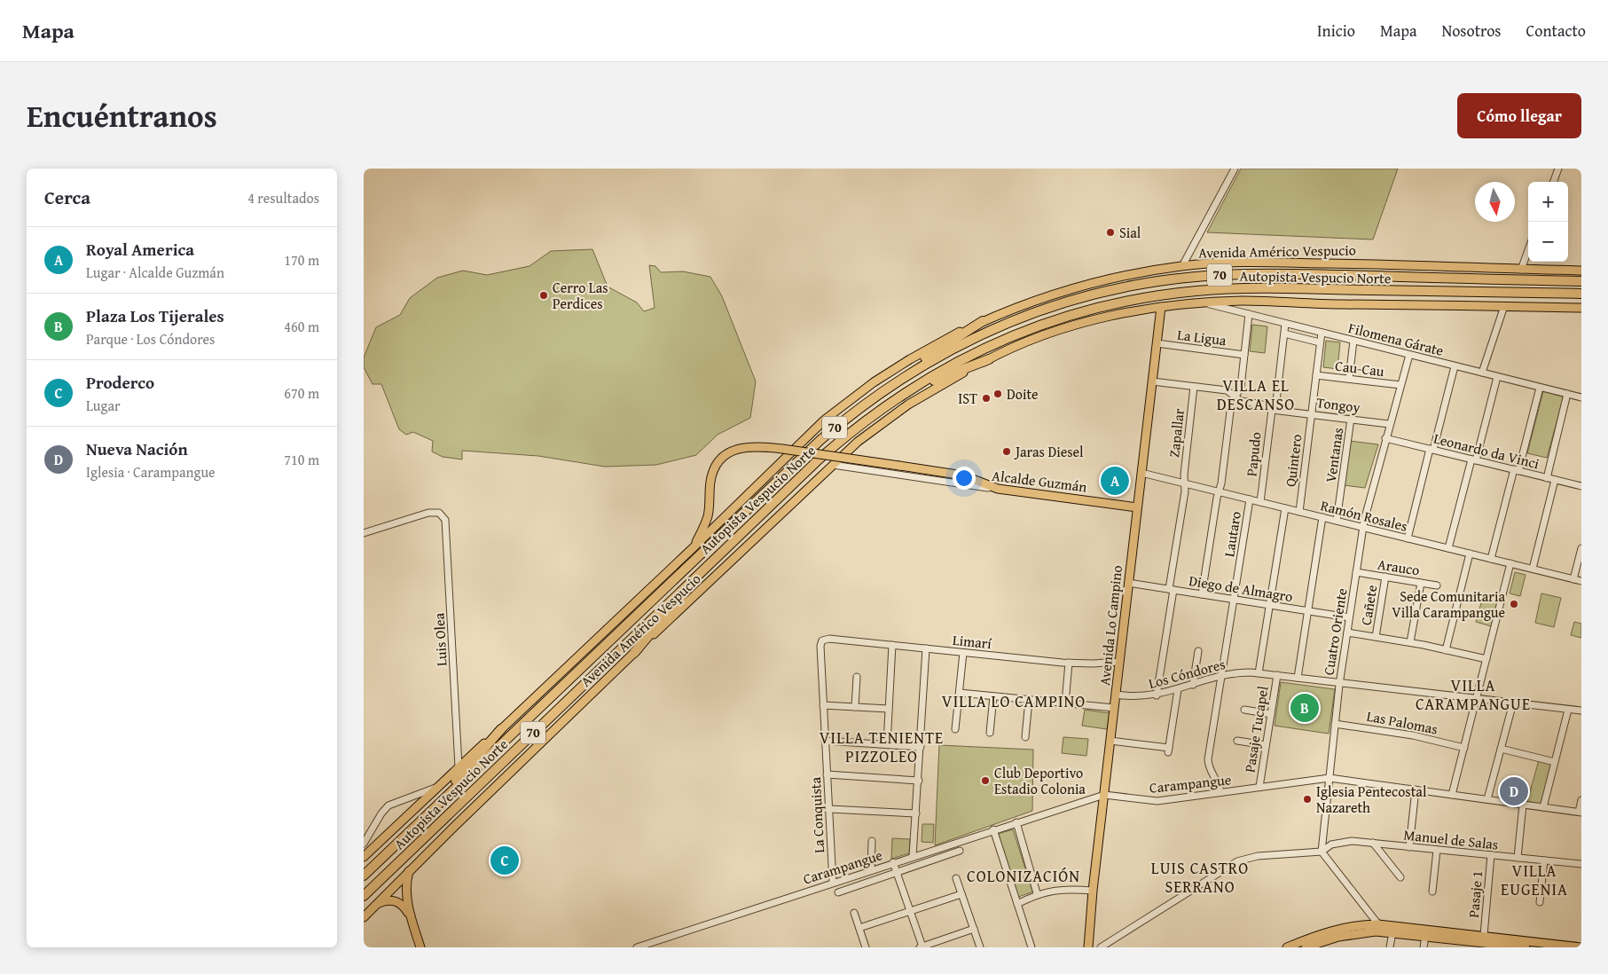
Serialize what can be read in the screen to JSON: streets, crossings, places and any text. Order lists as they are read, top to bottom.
{
  "streets": {
    "highway": ["70", "Autopista Vespucio Norte"],
    "main road": ["Avenida Américo Vespucio", "Alcalde Guzmán", "Avenida Lo Campino"],
    "street": [
      "La Ligua",
      "Filomena Gárate",
      "Cau-Cau",
      "Tongoy",
      "Zapallar",
      "Leonardo da Vinci",
      "Papudo",
      "Ventanas",
      "Quintero",
      "Ramón Rosales",
      "Lautaro",
      "Arauco",
      "Diego de Almagro",
      "Cañete",
      "Cuatro Oriente",
      "Luis Olea",
      "Limarí",
      "Los Cóndores",
      "Las Palomas",
      "Pasaje Tucapel",
      "Carampangue",
      "La Conquista",
      "Manuel de Salas",
      "Pasaje 1"
    ]
  },
  "crossings": [
    ["Avenida Américo Vespucio", "Filomena Gárate"],
    ["Avenida Américo Vespucio", "Alcalde Guzmán"],
    ["Avenida Américo Vespucio", "Avenida Lo Campino"],
    ["Avenida Américo Vespucio", "Luis Olea"],
    ["La Ligua", "Avenida Lo Campino"],
    ["Filomena Gárate", "Papudo"],
    ["Filomena Gárate", "Quintero"],
    ["Filomena Gárate", "Cuatro Oriente"],
    ["Cau-Cau", "Quintero"],
    ["Cau-Cau", "Cuatro Oriente"],
    ["Tongoy", "Zapallar"],
    ["Tongoy", "Papudo"],
    ["Tongoy", "Ventanas"],
    ["Tongoy", "Quintero"],
    ["Tongoy", "Avenida Lo Campino"],
    ["Tongoy", "Cuatro Oriente"],
    ["Zapallar", "Ramón Rosales"],
    ["Zapallar", "Diego de Almagro"],
    ["Zapallar", "Los Cóndores"],
    ["Leonardo da Vinci", "Cuatro Oriente"],
    ["Papudo", "Ramón Rosales"],
    ["Ventanas", "Ramón Rosales"],
    ["Quintero", "Ramón Rosales"],
    ["Alcalde Guzmán", "Avenida Lo Campino"],
    ["Ramón Rosales", "Lautaro"],
    ["Ramón Rosales", "Avenida Lo Campino"],
    ["Ramón Rosales", "Cuatro Oriente"],
    ["Lautaro", "Diego de Almagro"],
    ["Lautaro", "Los Cóndores"],
    ["Lautaro", "Carampangue"],
    ["Arauco", "Cañete"],
    ["Arauco", "Cuatro Oriente"],
    ["Diego de Almagro", "Avenida Lo Campino"],
    ["Diego de Almagro", "Cuatro Oriente"],
    ["Avenida Lo Campino", "Limarí"],
    ["Avenida Lo Campino", "Los Cóndores"],
    ["Avenida Lo Campino", "Carampangue"],
    ["Cuatro Oriente", "Los Cóndores"],
    ["Cuatro Oriente", "Las Palomas"],
    ["Cuatro Oriente", "Carampangue"],
    ["Cuatro Oriente", "Manuel de Salas"],
    ["Limarí", "La Conquista"],
    ["Los Cóndores", "Pasaje Tucapel"],
    ["Pasaje Tucapel", "Carampangue"],
    ["Carampangue", "La Conquista"],
    ["Manuel de Salas", "Pasaje 1"]
  ],
  "districts": [
    "VILLA EL DESCANSO",
    "VILLA CARAMPANGUE",
    "VILLA LO CAMPINO",
    "VILLA TENIENTE PIZZOLEO",
    "LUIS CASTRO SERRANO",
    "VILLA EUGENIA",
    "COLONIZACIÓN"
  ],
  "places": [
    "Sial",
    "Cerro Las Perdices",
    "Doite",
    "IST",
    "Jaras Diesel",
    "Sede Comunitaria Villa Carampangue",
    "Club Deportivo Estadio Colonia",
    "Iglesia Pentecostal Nazareth"
  ],
  "north": "bottom",
  "page": {
    "header": "Mapa",
    "nav": [
      "Inicio",
      "Mapa",
      "Nosotros",
      "Contacto"
    ],
    "title": "Encuéntranos",
    "buttons": "Cómo llegar",
    "heading": ["Cerca", "4 resultados"],
    "map_buttons": ["+", "−"],
    "list": [
      {
        "mark": "A",
        "name": "Royal America",
        "note": "Lugar · Alcalde Guzmán",
        "value": "170 m"
      },
      {
        "mark": "B",
        "name": "Plaza Los Tijerales",
        "note": "Parque · Los Cóndores",
        "value": "460 m"
      },
      {
        "mark": "C",
        "name": "Proderco",
        "note": "Lugar",
        "value": "670 m"
      },
      {
        "mark": "D",
        "name": "Nueva Nación",
        "note": "Iglesia · Carampangue",
        "value": "710 m"
      }
    ],
    "pins": [
      "A",
      "B",
      "D",
      "C"
    ]
  }
}
